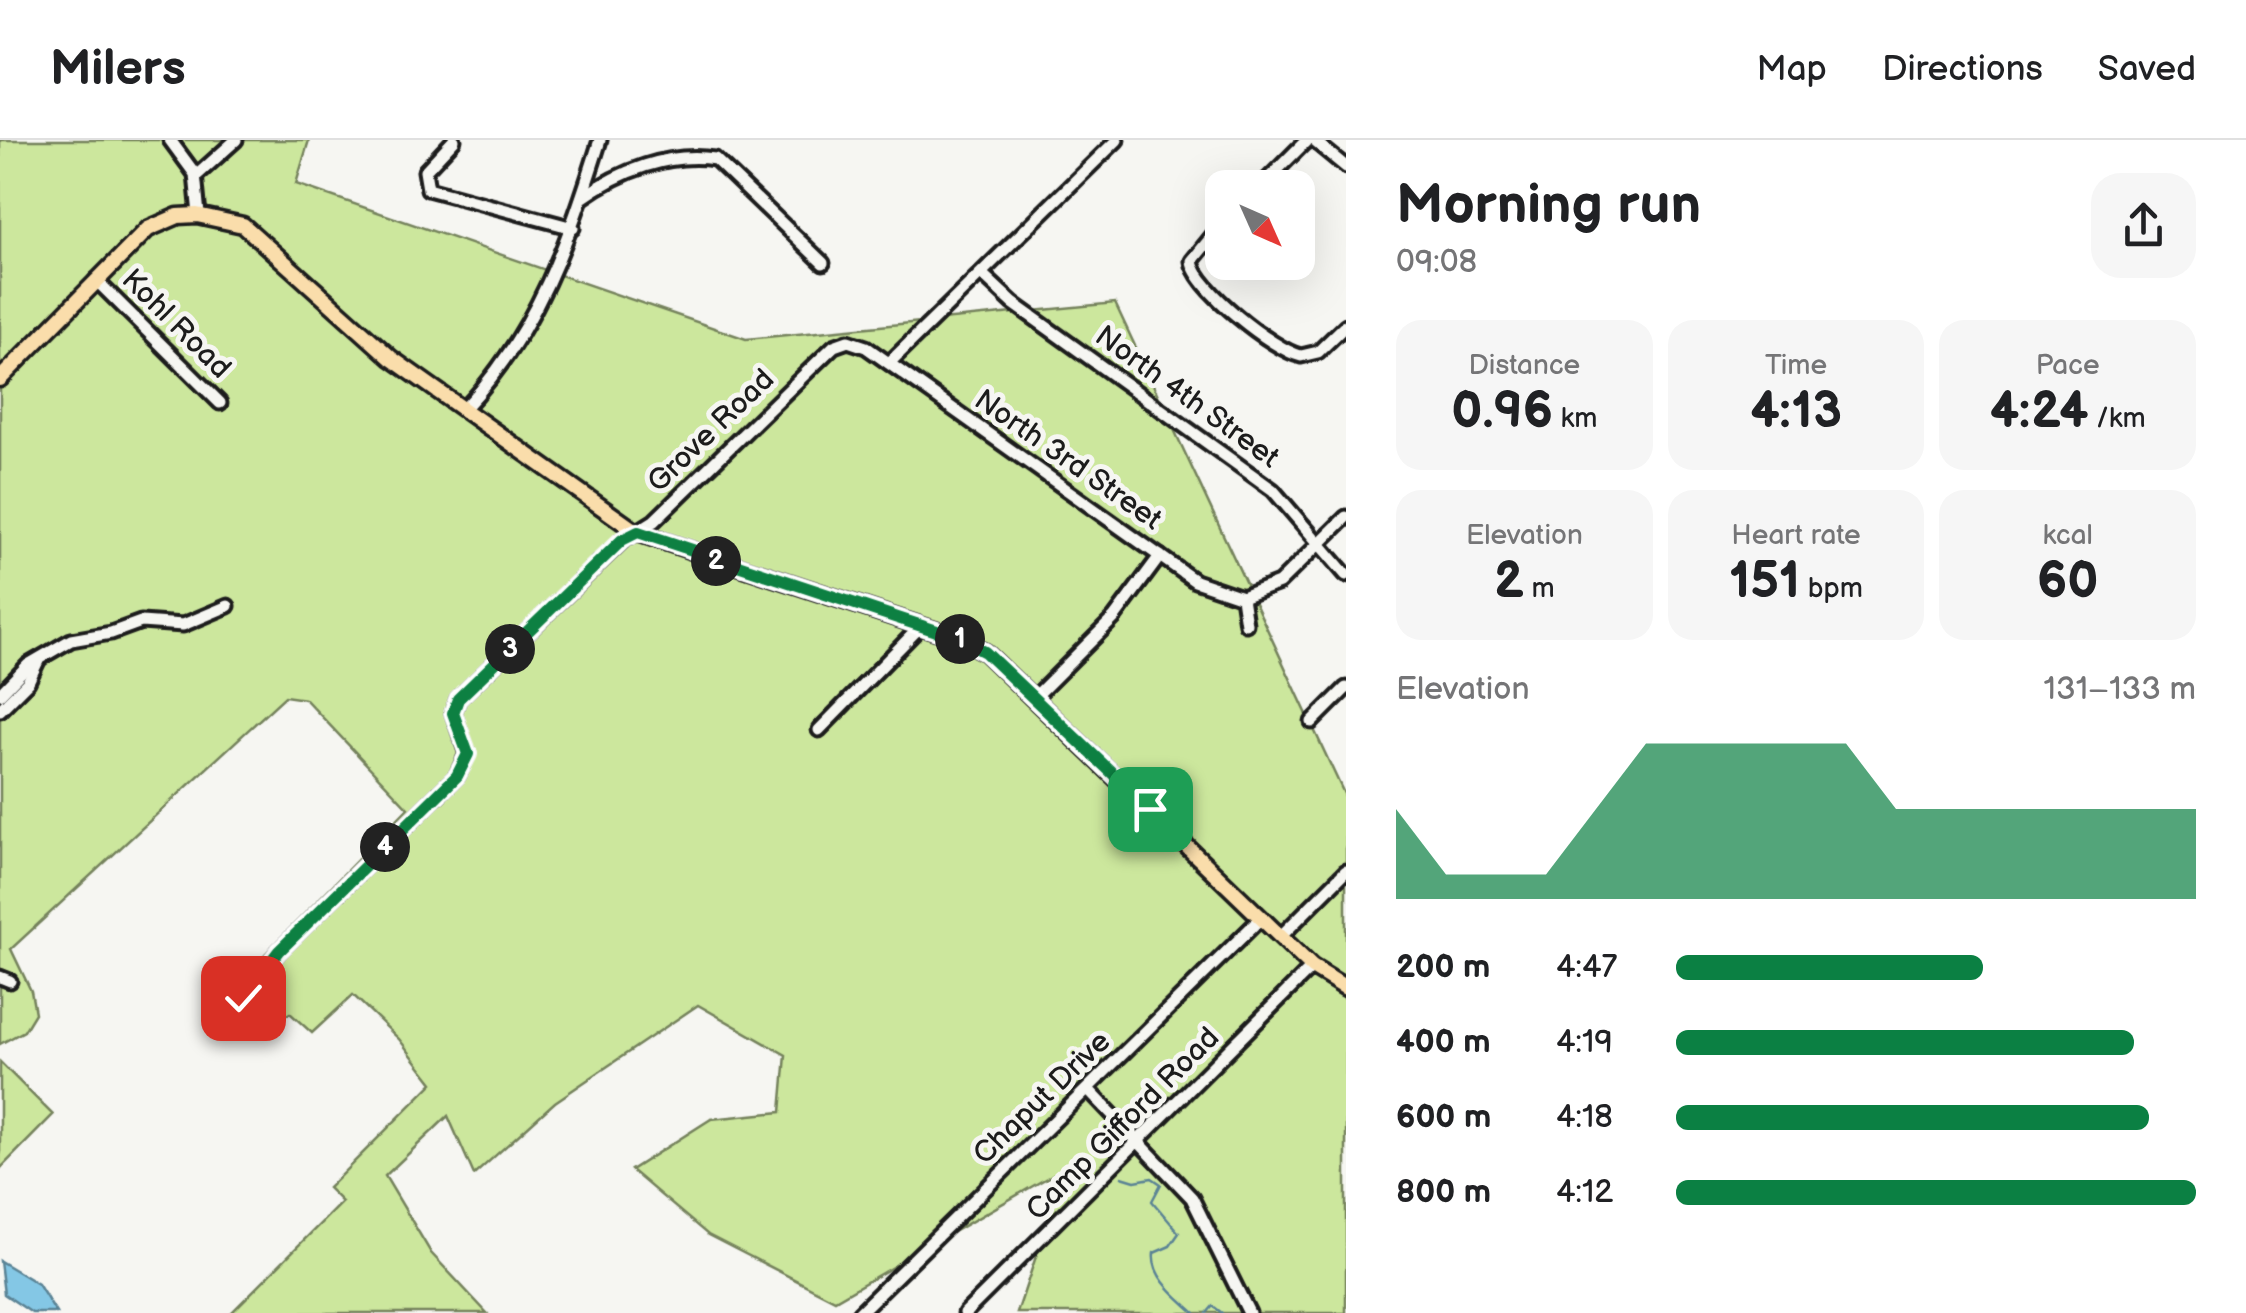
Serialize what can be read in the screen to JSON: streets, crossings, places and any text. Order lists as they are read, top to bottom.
{
  "streets": {
    "street": [
      "Kohl Road",
      "North 4th Street",
      "Grove Road",
      "North 3rd Street",
      "Chaput Drive",
      "Camp Gifford Road"
    ]
  },
  "crossings": [
    ["Grove Road", "North 3rd Street"]
  ],
  "north": "bottom right",
  "page": {
    "header": "Milers",
    "nav": ["Map", "Directions", "Saved"],
    "heading": ["Morning run", "09:08"],
    "stats": [
      ["Distance", "0.96 km"],
      ["Time", "4:13"],
      ["Pace", "4:24 /km"],
      ["Elevation", "2 m"],
      ["Heart rate", "151 bpm"],
      ["kcal", "60"]
    ],
    "pins": [
      "2",
      "1",
      "3",
      "4"
    ],
    "chart": ["Elevation", "131–133 m"],
    "list": [
      {
        "name": "200 m",
        "note": "4:47"
      },
      {
        "name": "400 m",
        "note": "4:19"
      },
      {
        "name": "600 m",
        "note": "4:18"
      },
      {
        "name": "800 m",
        "note": "4:12"
      }
    ]
  }
}
